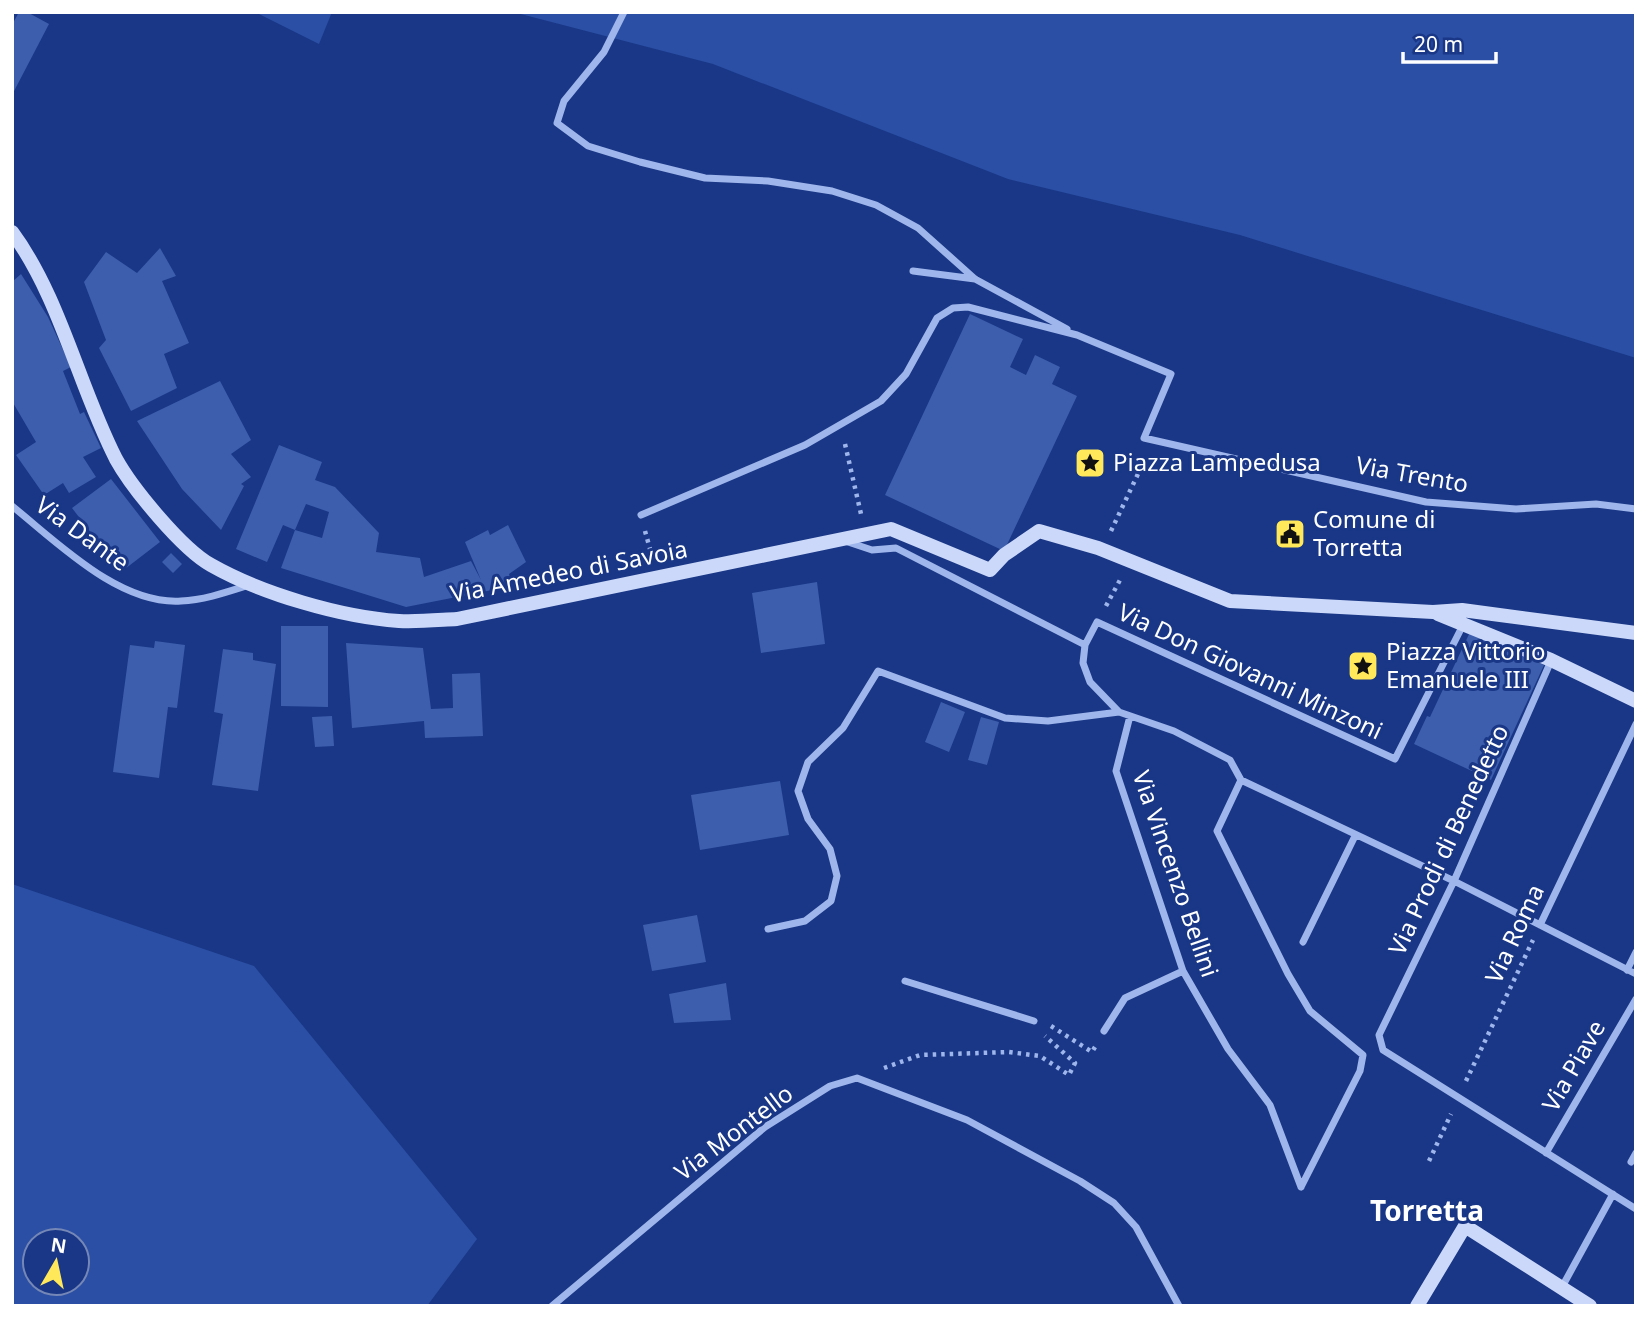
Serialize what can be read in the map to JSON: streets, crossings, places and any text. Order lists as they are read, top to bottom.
{
  "streets": {
    "street": [
      "Via Trento",
      "Via Dante",
      "Via Amedeo di Savoia",
      "Via Don Giovanni Minzoni",
      "Via Prodi di Benedetto",
      "Via Vincenzo Bellini",
      "Via Roma",
      "Via Piave",
      "Via Montello"
    ]
  },
  "crossings": [
    ["Via Dante", "Via Amedeo di Savoia"],
    ["Via Prodi di Benedetto", "Via Roma"]
  ],
  "districts": ["Torretta"],
  "places": {
    "place": ["Piazza Lampedusa", "Piazza Vittorio Emanuele III"],
    "public building": ["Comune di Torretta"]
  },
  "scale_bar": "20 m",
  "north": "top"
}
